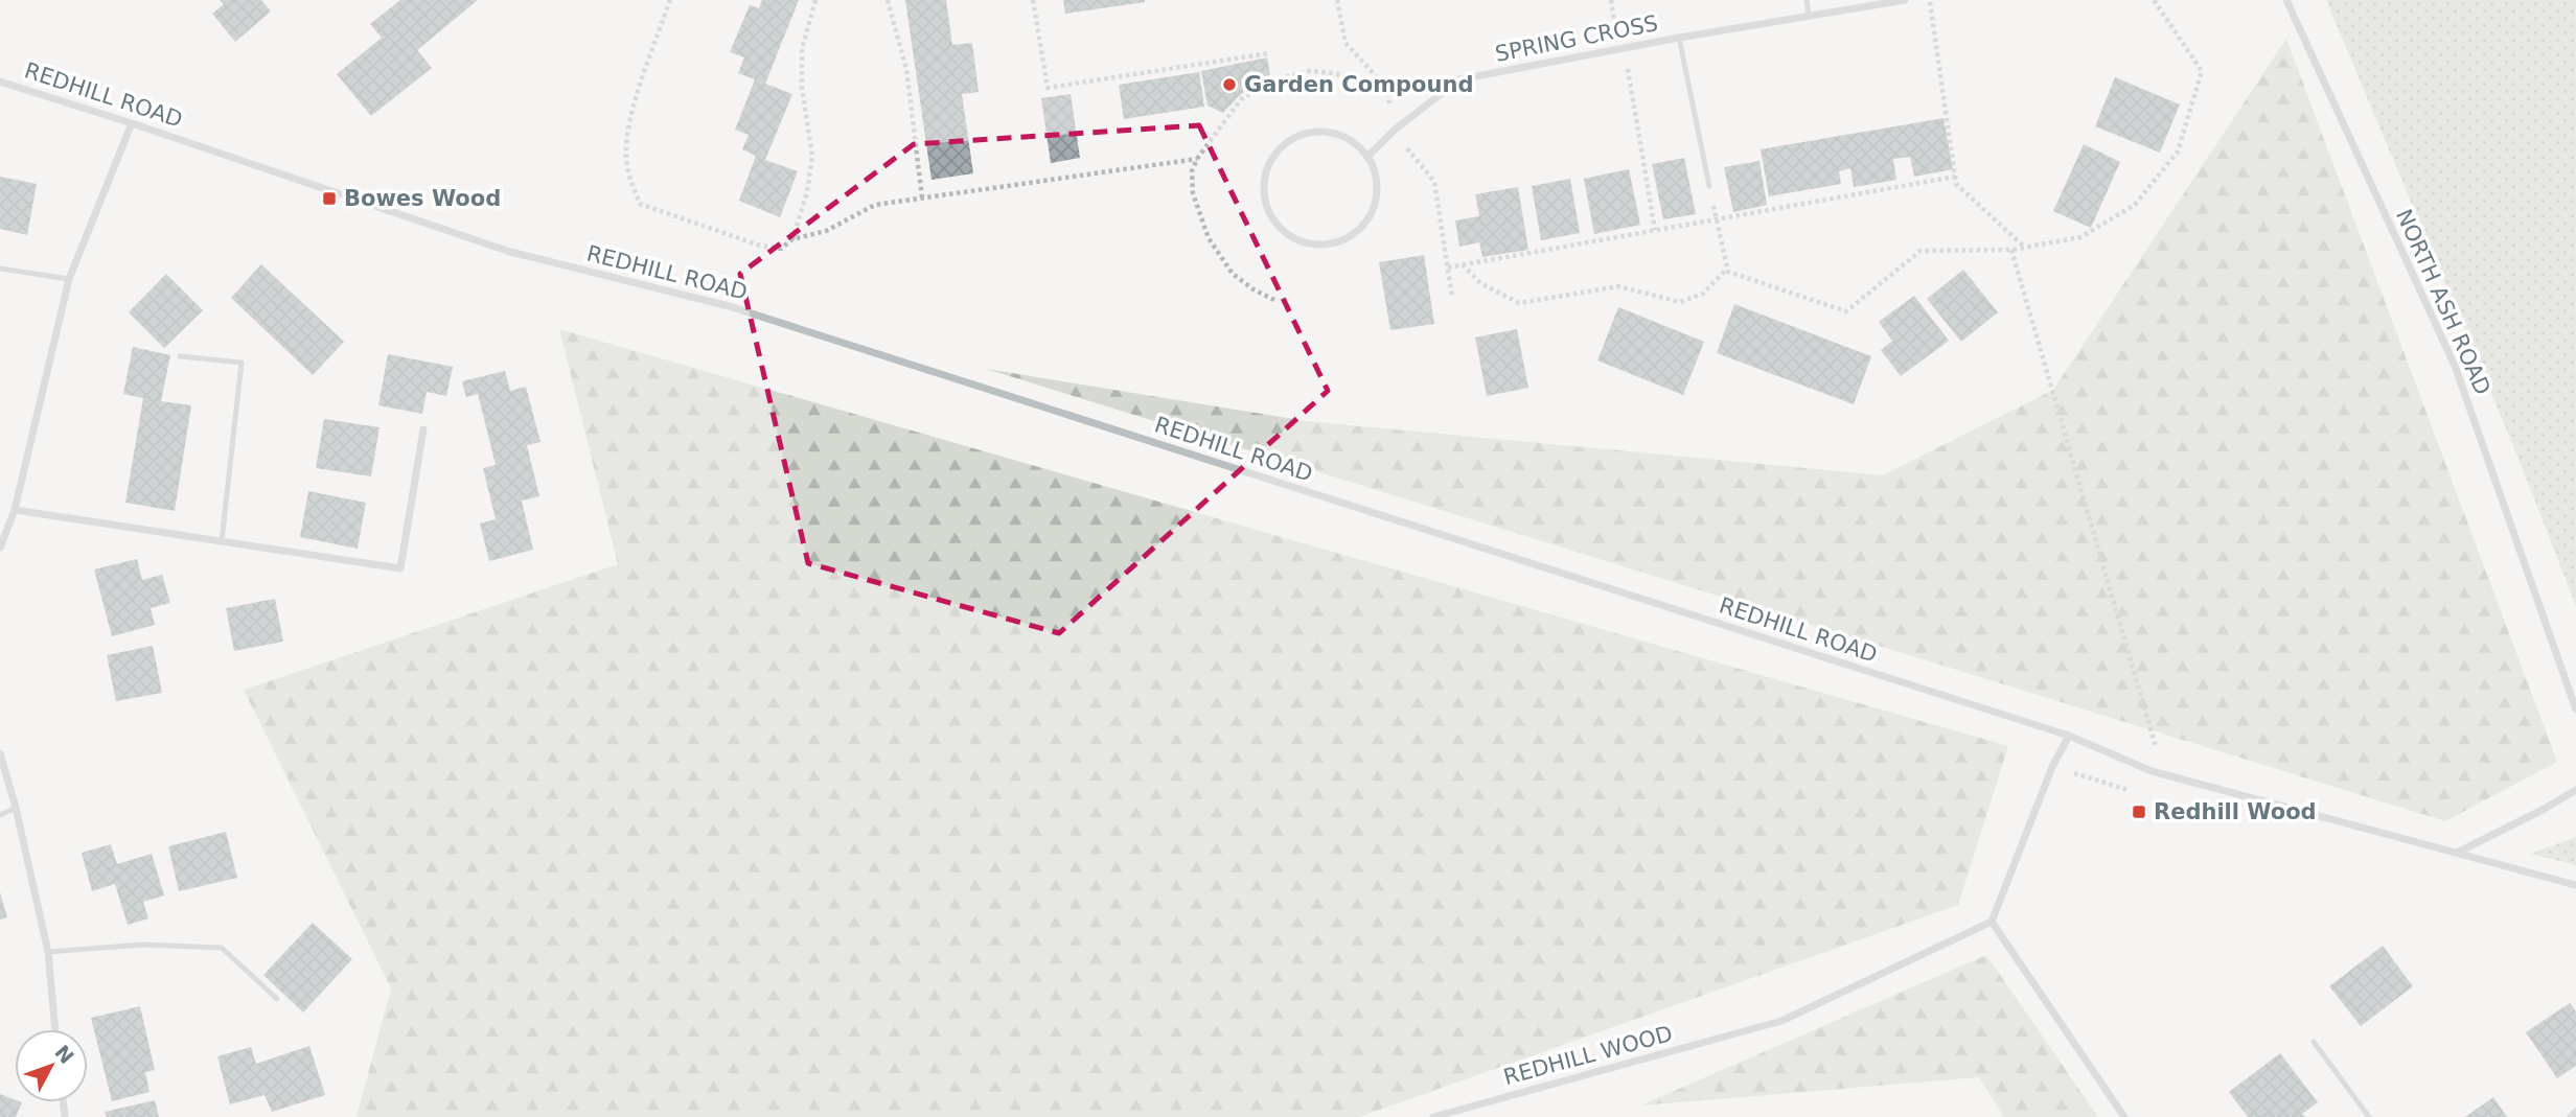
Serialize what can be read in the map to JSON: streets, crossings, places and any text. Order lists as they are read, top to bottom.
{
  "streets": {
    "street": [
      "SPRING CROSS",
      "REDHILL ROAD",
      "NORTH ASH ROAD",
      "REDHILL WOOD"
    ]
  },
  "places": {
    "other": ["Garden Compound"],
    "transit": ["Bowes Wood", "Redhill Wood"]
  },
  "north": "top right"
}
